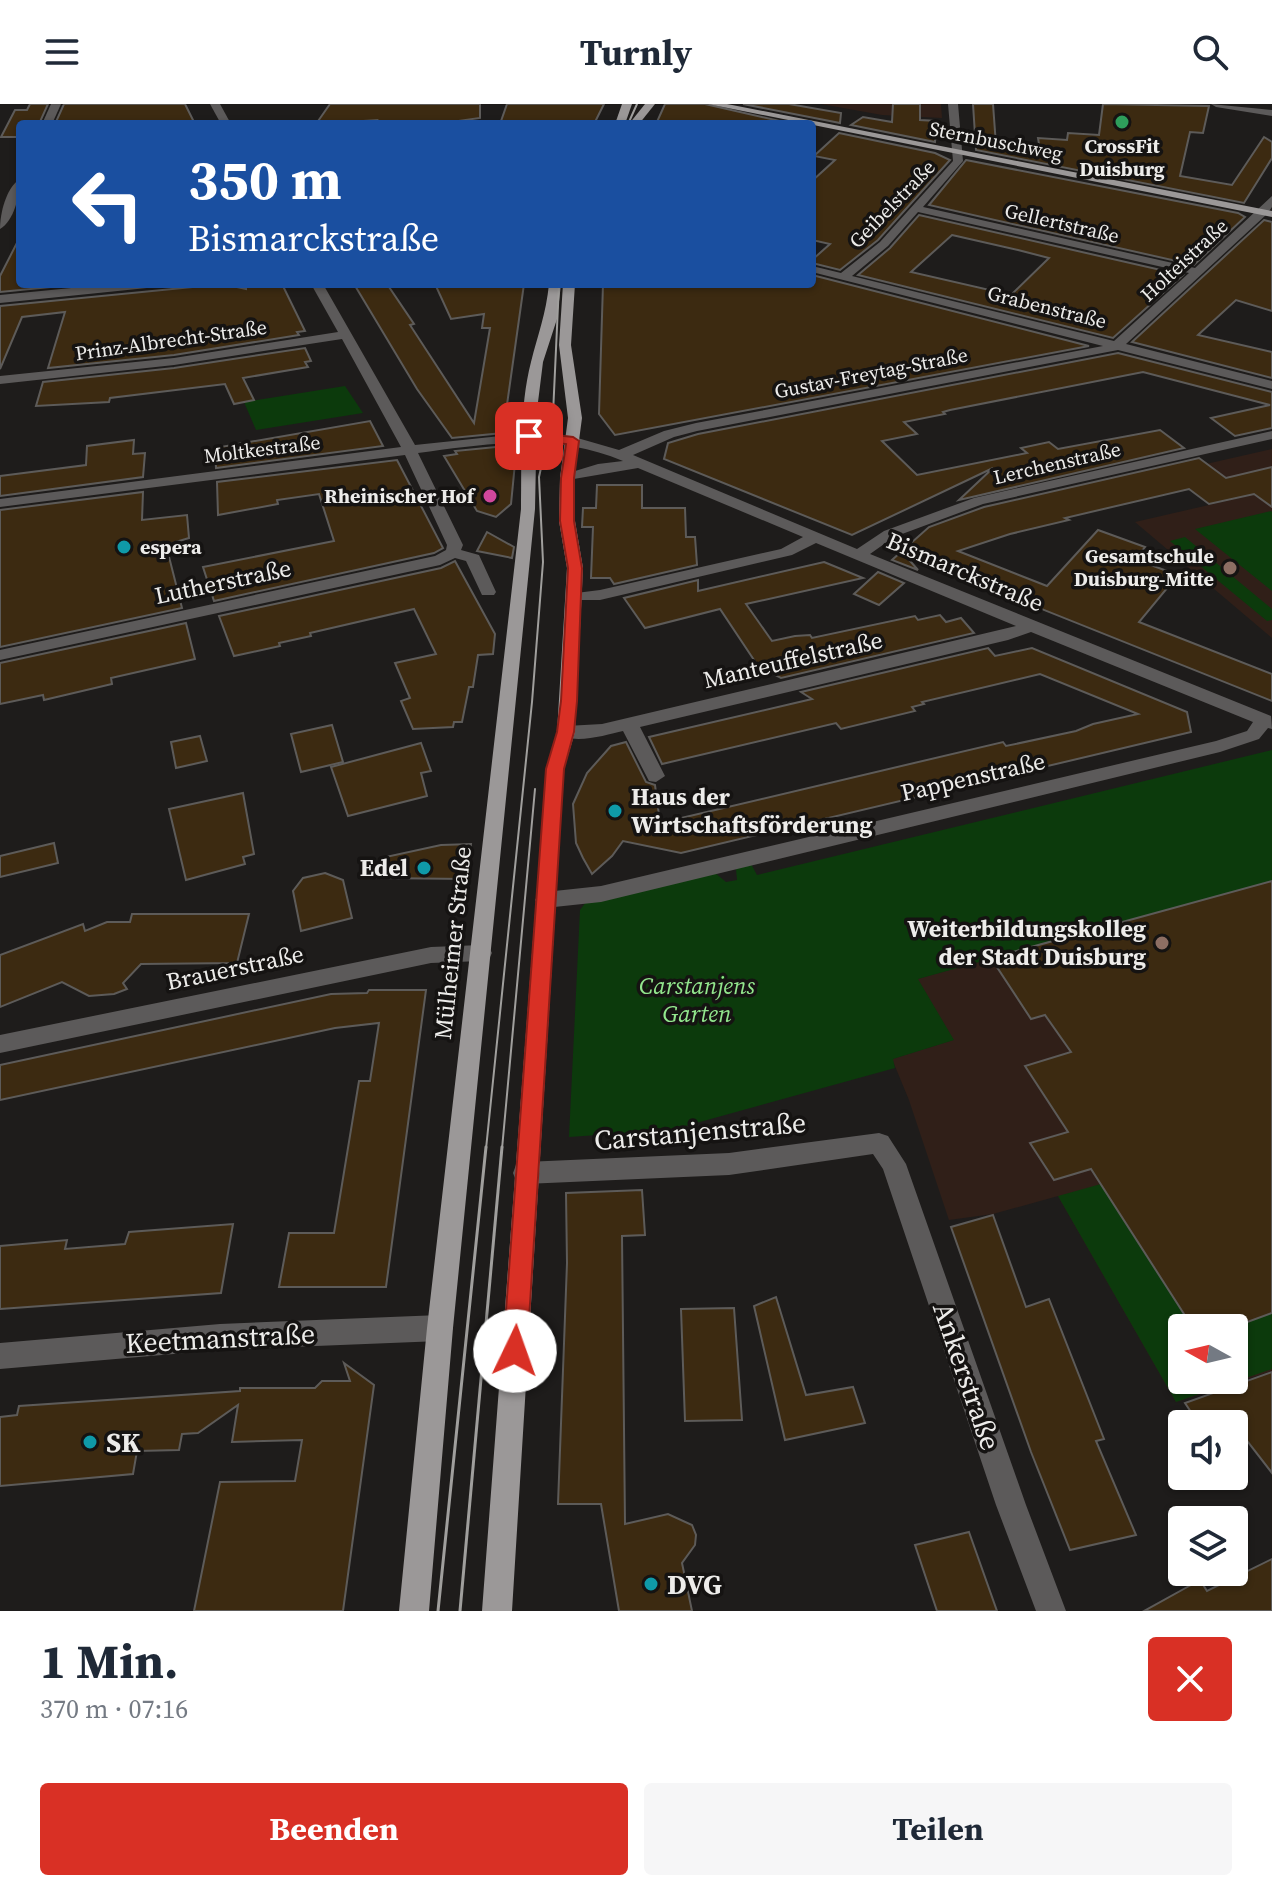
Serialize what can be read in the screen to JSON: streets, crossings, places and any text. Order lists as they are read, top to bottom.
{
  "streets": {
    "main road": ["Sternbuschweg", "Mülheimer Straße"],
    "street": [
      "Geibelstraße",
      "Gellertstraße",
      "Holteistraße",
      "Grabenstraße",
      "Prinz-Albrecht-Straße",
      "Gustav-Freytag-Straße",
      "Moltkestraße",
      "Lerchenstraße",
      "Bismarckstraße",
      "Lutherstraße",
      "Manteuffelstraße",
      "Pappenstraße",
      "Brauerstraße",
      "Carstanjenstraße",
      "Keetmanstraße",
      "Ankerstraße"
    ]
  },
  "crossings": [
    ["Sternbuschweg", "Geibelstraße"],
    ["Sternbuschweg", "Holteistraße"],
    ["Geibelstraße", "Gellertstraße"],
    ["Geibelstraße", "Grabenstraße"],
    ["Gellertstraße", "Holteistraße"],
    ["Holteistraße", "Grabenstraße"],
    ["Holteistraße", "Gustav-Freytag-Straße"],
    ["Grabenstraße", "Gustav-Freytag-Straße"],
    ["Gustav-Freytag-Straße", "Bismarckstraße"],
    ["Moltkestraße", "Bismarckstraße"],
    ["Moltkestraße", "Mülheimer Straße"],
    ["Lerchenstraße", "Bismarckstraße"],
    ["Bismarckstraße", "Manteuffelstraße"],
    ["Bismarckstraße", "Pappenstraße"],
    ["Bismarckstraße", "Mülheimer Straße"],
    ["Mülheimer Straße", "Brauerstraße"],
    ["Mülheimer Straße", "Keetmanstraße"],
    ["Carstanjenstraße", "Ankerstraße"]
  ],
  "parks": ["Carstanjens Garten"],
  "places": [
    "CrossFit Duisburg",
    "Rheinischer Hof",
    "espera",
    "Gesamtschule Duisburg-Mitte",
    "Haus der Wirtschaftsförderung",
    "Edel",
    "Weiterbildungskolleg der Stadt Duisburg",
    "SK",
    "DVG"
  ],
  "north": "left",
  "page": {
    "header": "Turnly",
    "turn": ["350 m", "Bismarckstraße"],
    "heading": ["1 Min.", "370 m · 07:16"],
    "buttons": ["Beenden", "Teilen"]
  }
}
